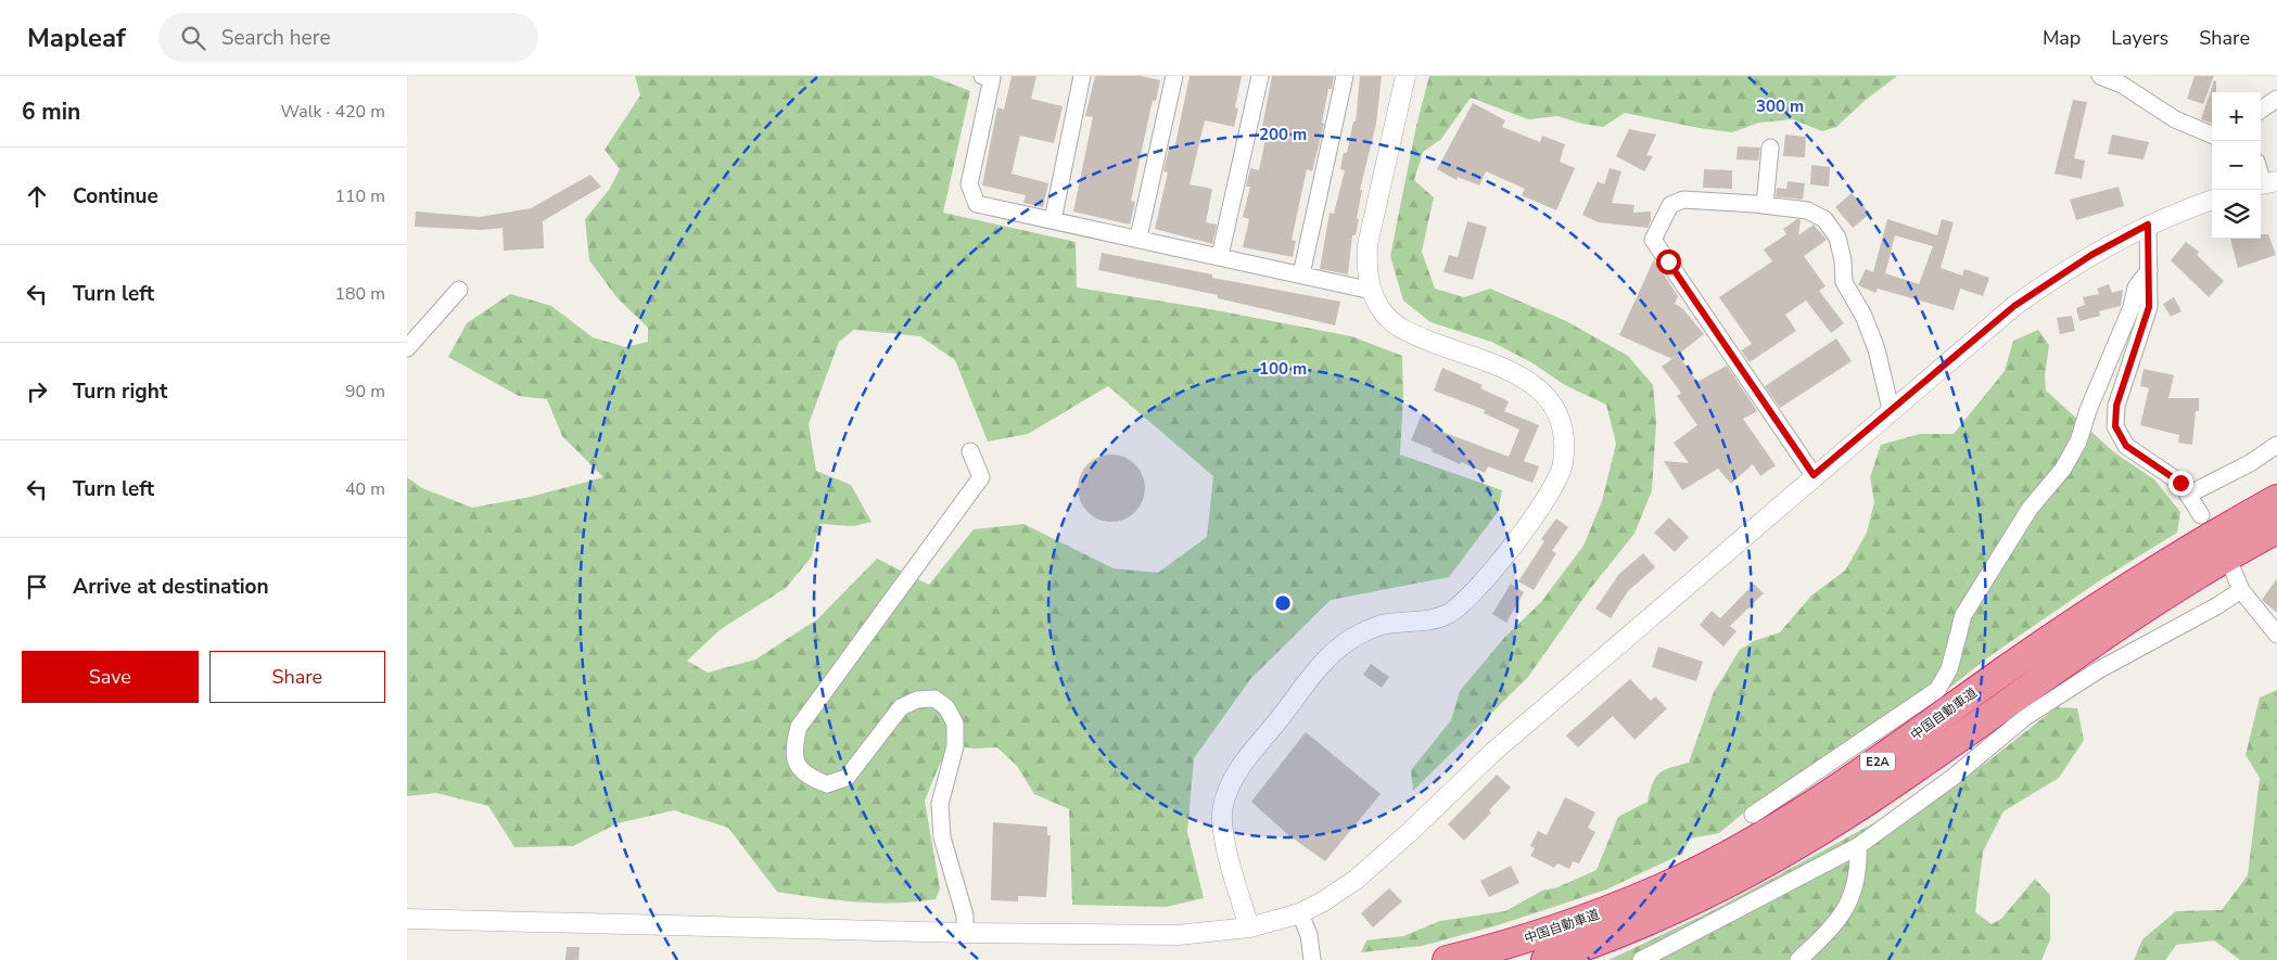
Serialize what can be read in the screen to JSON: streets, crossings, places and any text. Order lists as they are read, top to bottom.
{
  "streets": {
    "highway": ["中国自動車道", "E2A"]
  },
  "page": {
    "header": "Mapleaf",
    "search": "Search here",
    "nav": ["Map", "Layers", "Share"],
    "heading": ["6 min", "Walk · 420 m"],
    "map_buttons": ["+", "−"],
    "list": [
      ["Continue", "110 m"],
      ["Turn left", "180 m"],
      ["Turn right", "90 m"],
      ["Turn left", "40 m"],
      "Arrive at destination"
    ],
    "buttons": ["Save", "Share"]
  },
  "rings": ["300 m", "200 m", "100 m"]
}
